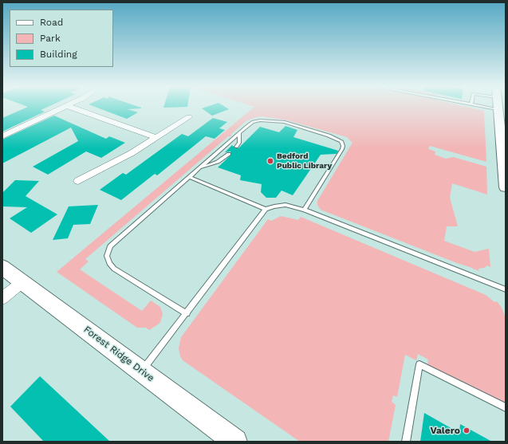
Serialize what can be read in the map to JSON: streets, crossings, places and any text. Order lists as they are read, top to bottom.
{
  "streets": {
    "main road": ["Forest Ridge Drive"]
  },
  "places": ["Bedford Public Library", "Valero"],
  "legend": ["Road", "Park", "Building"]
}
